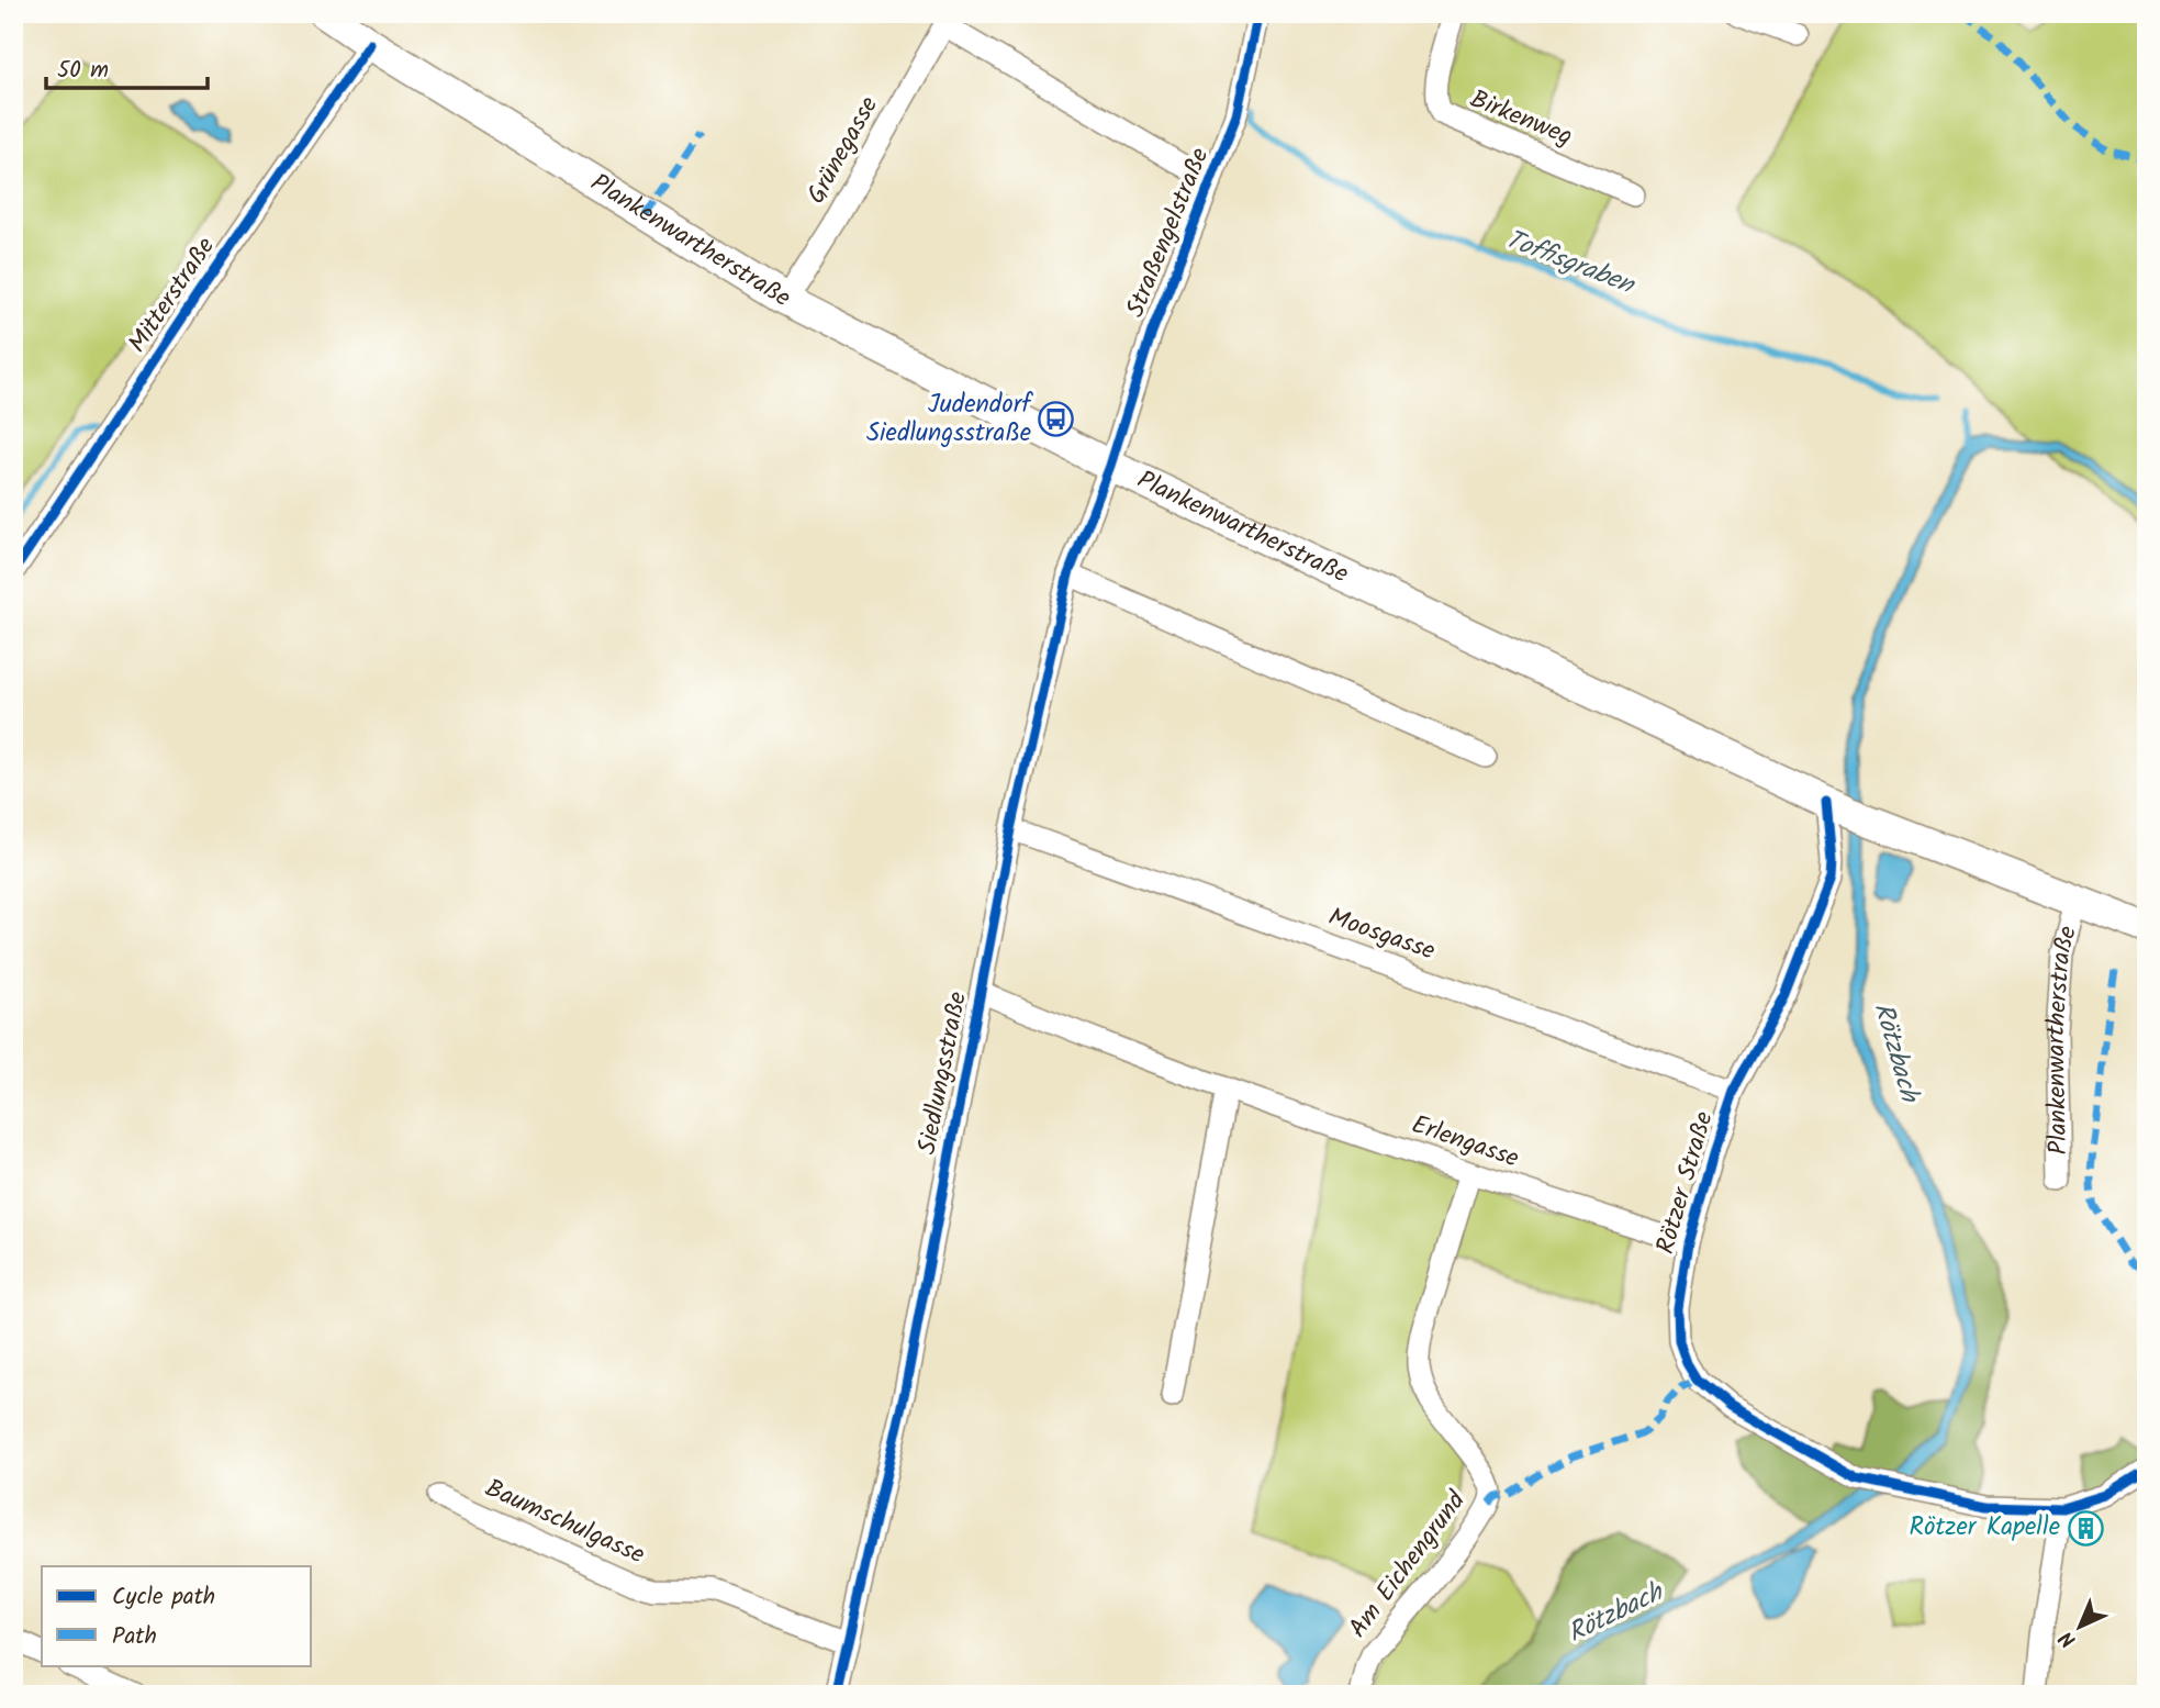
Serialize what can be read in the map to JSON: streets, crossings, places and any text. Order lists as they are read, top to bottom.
{
  "streets": {
    "main road": ["Plankenwartherstraße"],
    "street": [
      "Birkenweg",
      "Grünegasse",
      "Straßengelstraße",
      "Mitterstraße",
      "Moosgasse",
      "Siedlungsstraße",
      "Erlengasse",
      "Rötzer Straße",
      "Baumschulgasse",
      "Am Eichengrund"
    ]
  },
  "crossings": [
    ["Grünegasse", "Straßengelstraße"],
    ["Grünegasse", "Plankenwartherstraße"],
    ["Straßengelstraße", "Plankenwartherstraße"],
    ["Straßengelstraße", "Siedlungsstraße"],
    ["Plankenwartherstraße", "Mitterstraße"],
    ["Plankenwartherstraße", "Siedlungsstraße"],
    ["Plankenwartherstraße", "Rötzer Straße"],
    ["Moosgasse", "Siedlungsstraße"],
    ["Moosgasse", "Rötzer Straße"],
    ["Siedlungsstraße", "Erlengasse"],
    ["Siedlungsstraße", "Baumschulgasse"],
    ["Erlengasse", "Rötzer Straße"],
    ["Erlengasse", "Am Eichengrund"]
  ],
  "water": ["Toffisgraben", "Rötzbach"],
  "places": {
    "bus stop": ["Judendorf Siedlungsstraße"],
    "building": ["Rötzer Kapelle"]
  },
  "legend": ["Cycle path", "Path"],
  "scale_bar": "50 m",
  "north": "bottom left"
}
